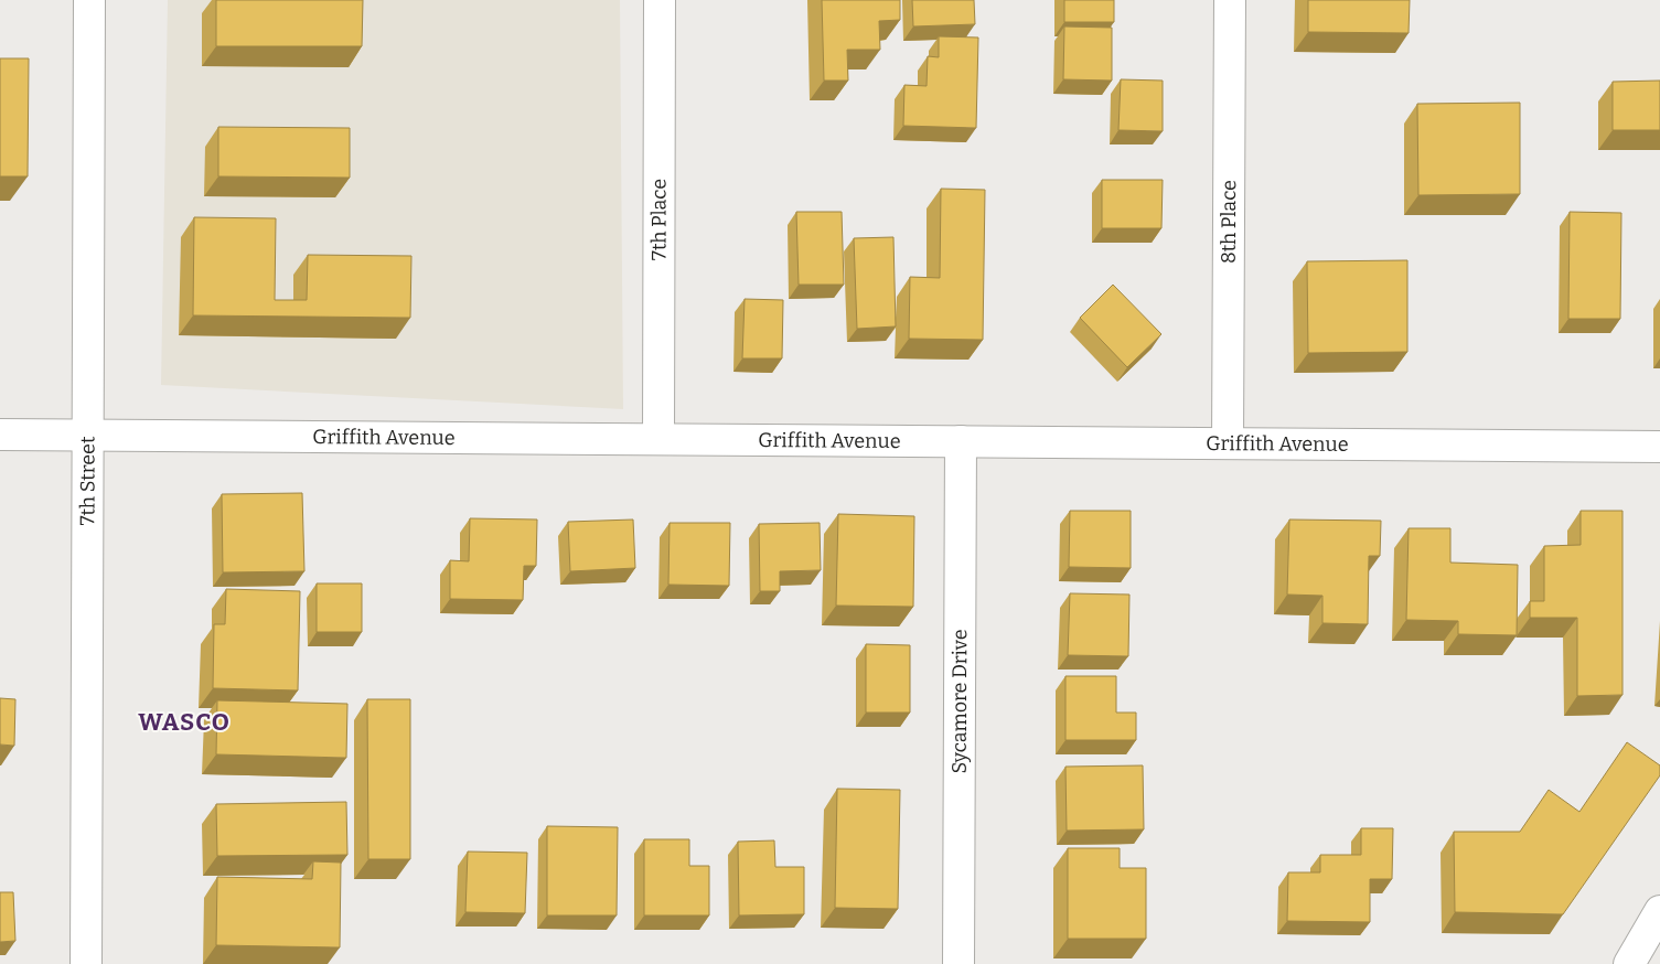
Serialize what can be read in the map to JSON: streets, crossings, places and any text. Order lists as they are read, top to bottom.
{
  "streets": {
    "street": [
      "7th Place",
      "8th Place",
      "Griffith Avenue",
      "7th Street",
      "Sycamore Drive"
    ]
  },
  "crossings": [
    ["7th Place", "Griffith Avenue"],
    ["8th Place", "Griffith Avenue"],
    ["Griffith Avenue", "7th Street"],
    ["Griffith Avenue", "Sycamore Drive"]
  ],
  "districts": ["WASCO"]
}
